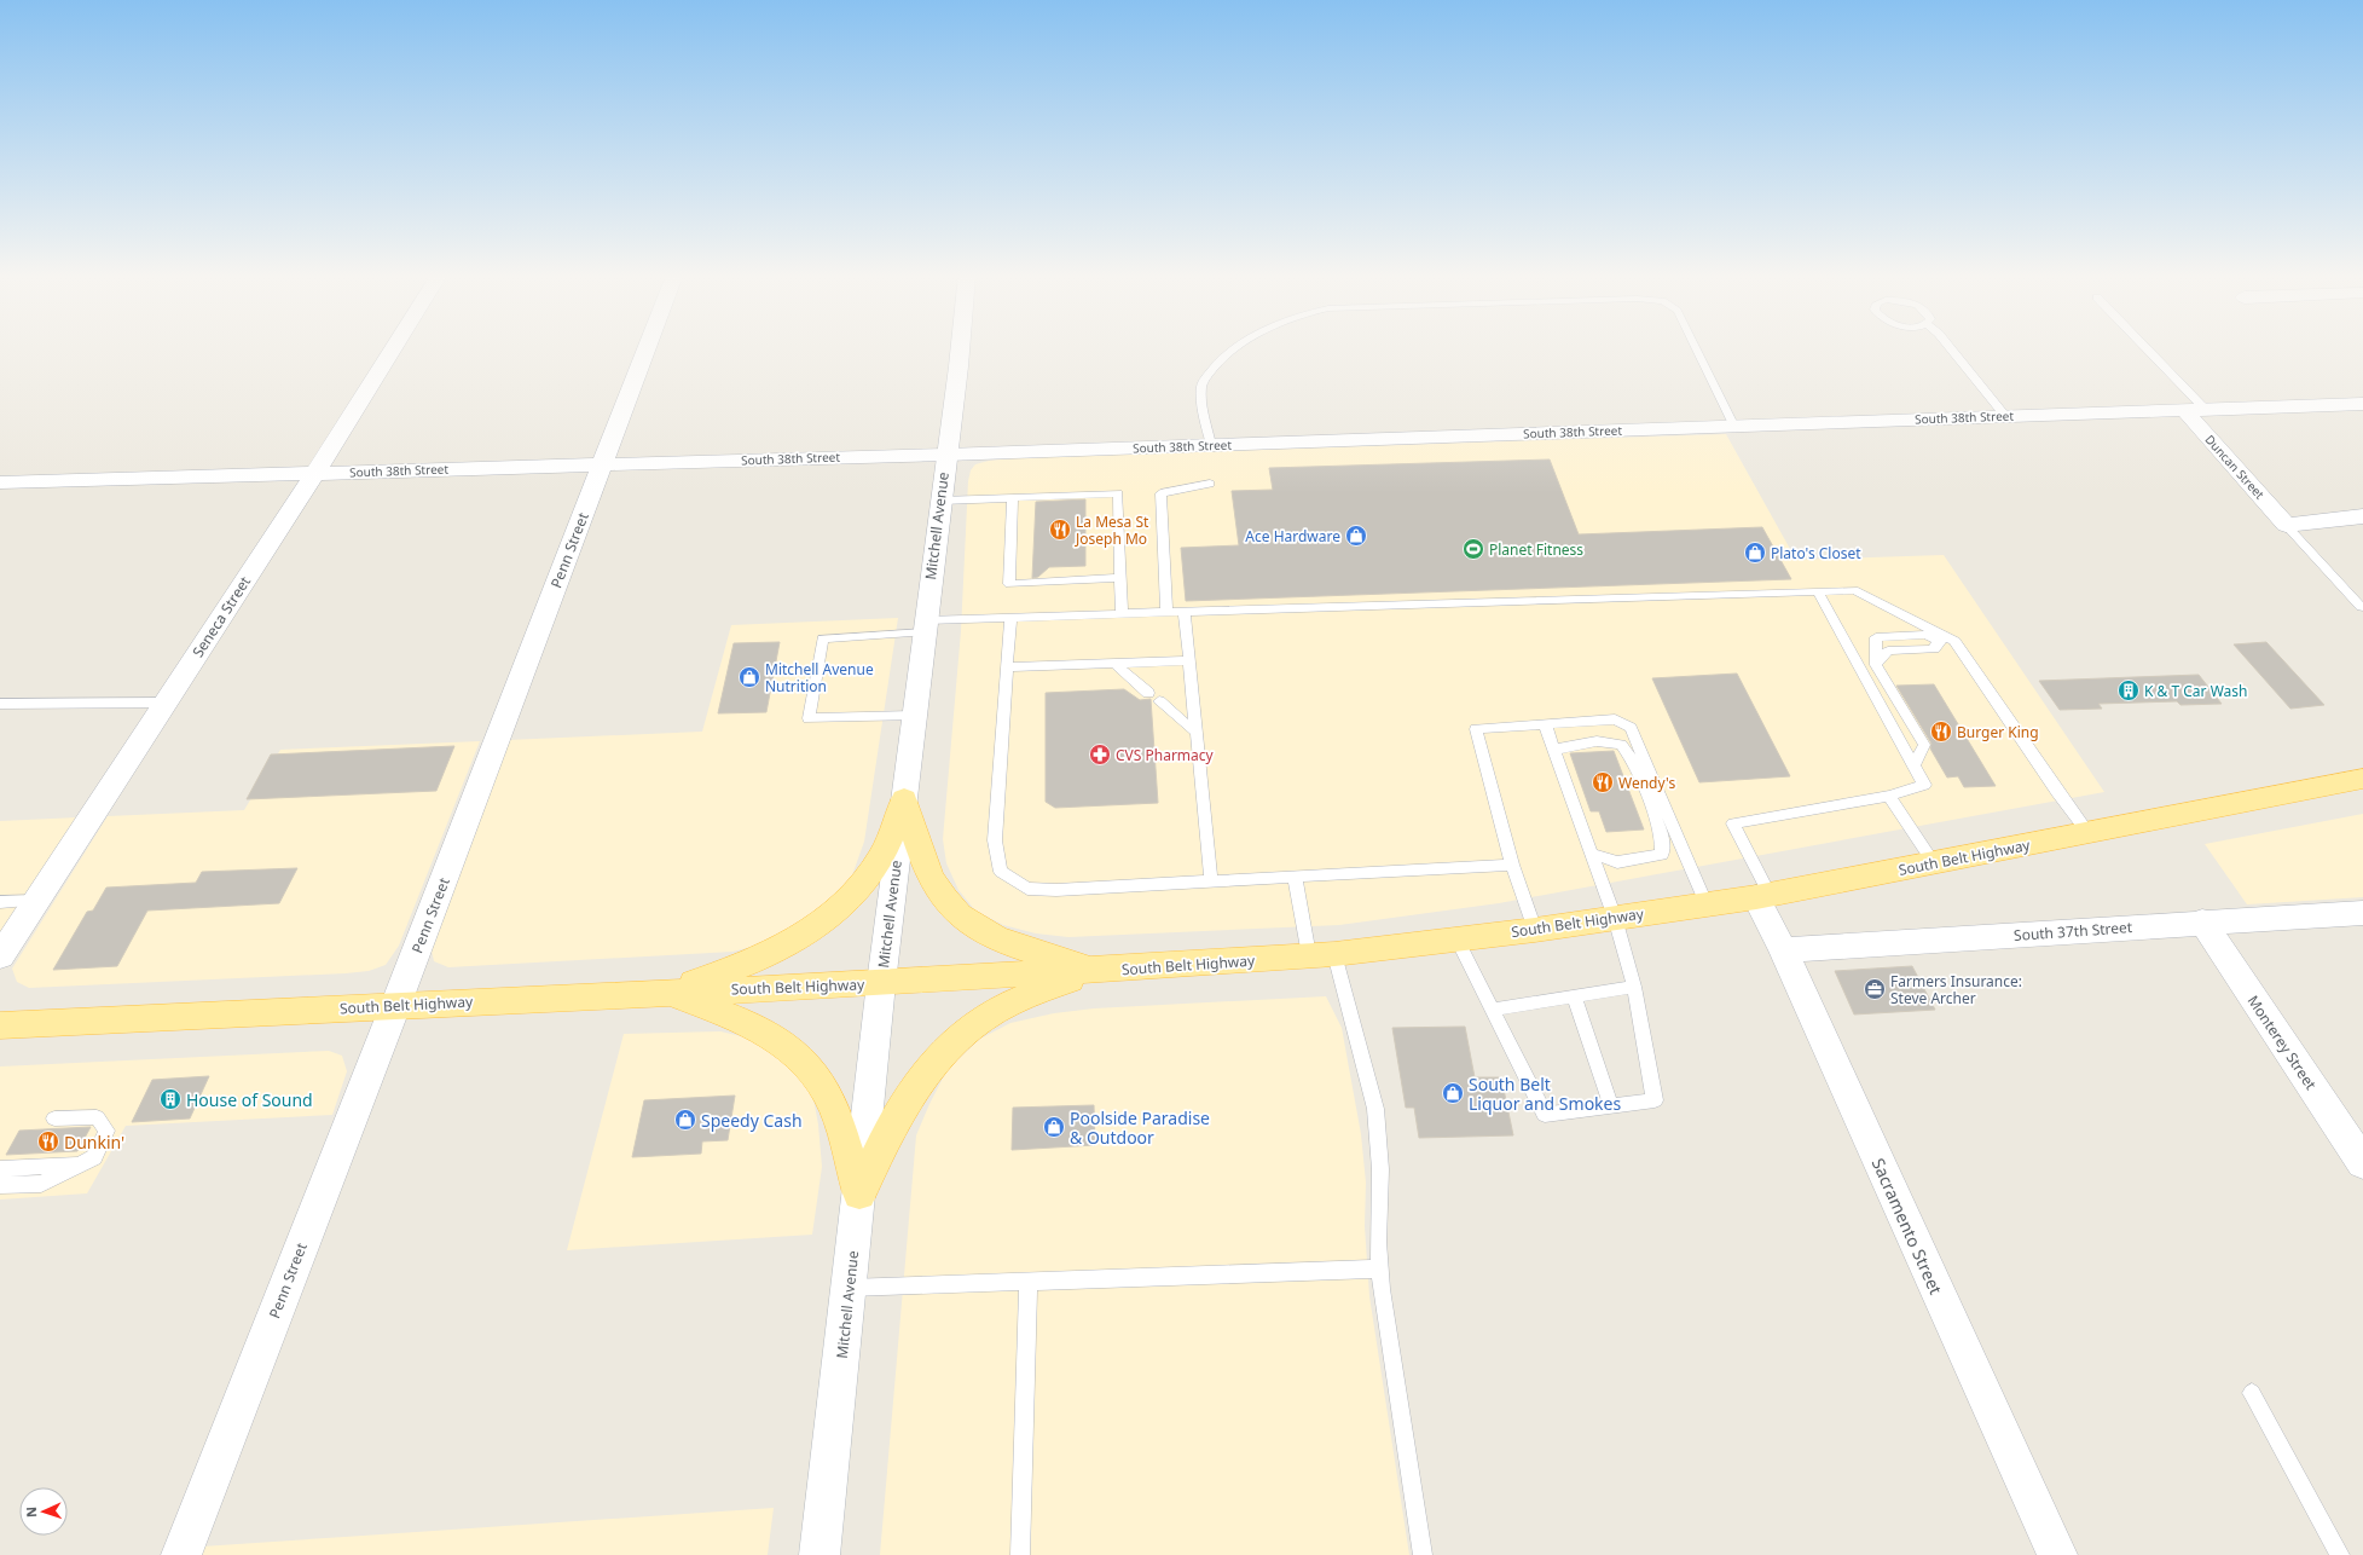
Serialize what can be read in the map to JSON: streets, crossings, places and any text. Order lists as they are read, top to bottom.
{
  "streets": {
    "main road": ["South Belt Highway"],
    "street": [
      "South 38th Street",
      "Duncan Street",
      "Mitchell Avenue",
      "Penn Street",
      "Seneca Street",
      "South 37th Street",
      "Monterey Street",
      "Sacramento Street"
    ]
  },
  "crossings": [
    ["South 38th Street", "Duncan Street"],
    ["South 38th Street", "Mitchell Avenue"],
    ["South 38th Street", "Penn Street"],
    ["South 38th Street", "Seneca Street"],
    ["Mitchell Avenue", "South Belt Highway"],
    ["Penn Street", "South Belt Highway"],
    ["South Belt Highway", "Sacramento Street"],
    ["South 37th Street", "Monterey Street"],
    ["South 37th Street", "Sacramento Street"]
  ],
  "places": {
    "restaurant": [
      "La Mesa St Joseph Mo",
      "Burger King",
      "Wendy's",
      "Dunkin'"
    ],
    "shop": [
      "Ace Hardware",
      "Plato's Closet",
      "Mitchell Avenue Nutrition",
      "South Belt Liquor and Smokes",
      "Speedy Cash",
      "Poolside Paradise & Outdoor"
    ],
    "sports": ["Planet Fitness"],
    "building": ["K & T Car Wash", "House of Sound"],
    "pharmacy": ["CVS Pharmacy"],
    "office": ["Farmers Insurance: Steve Archer"]
  },
  "north": "left"
}
